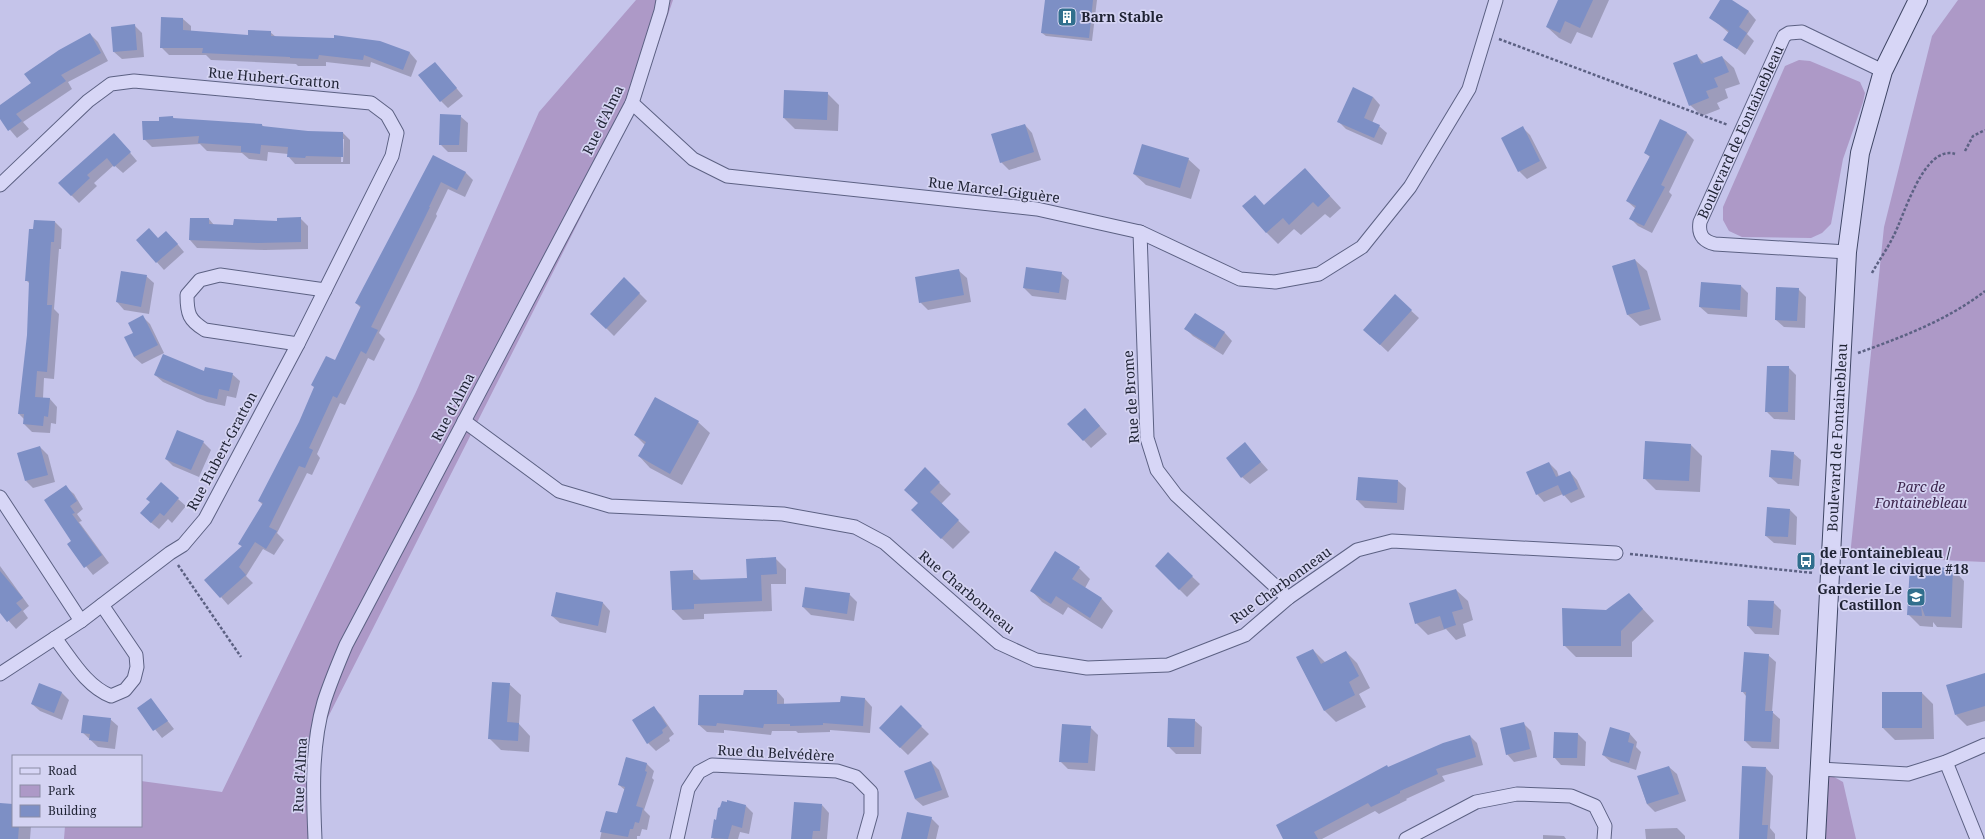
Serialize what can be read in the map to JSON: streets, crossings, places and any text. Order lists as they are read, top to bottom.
{
  "streets": {
    "street": [
      "Rue Hubert-Gratton",
      "Rue d'Alma",
      "Boulevard de Fontainebleau",
      "Rue Marcel-Giguère",
      "Rue de Brome",
      "Rue Charbonneau",
      "Rue du Belvédère"
    ]
  },
  "crossings": [
    ["Rue d'Alma", "Rue Marcel-Giguère"],
    ["Rue d'Alma", "Rue Charbonneau"],
    ["Rue Marcel-Giguère", "Rue de Brome"],
    ["Rue de Brome", "Rue Charbonneau"]
  ],
  "parks": ["Parc de Fontainebleau"],
  "places": {
    "building": ["Barn Stable"],
    "bus stop": ["de Fontainebleau / devant le civique #18"],
    "school or university": ["Garderie Le Castillon"]
  },
  "legend": ["Road", "Park", "Building"]
}
